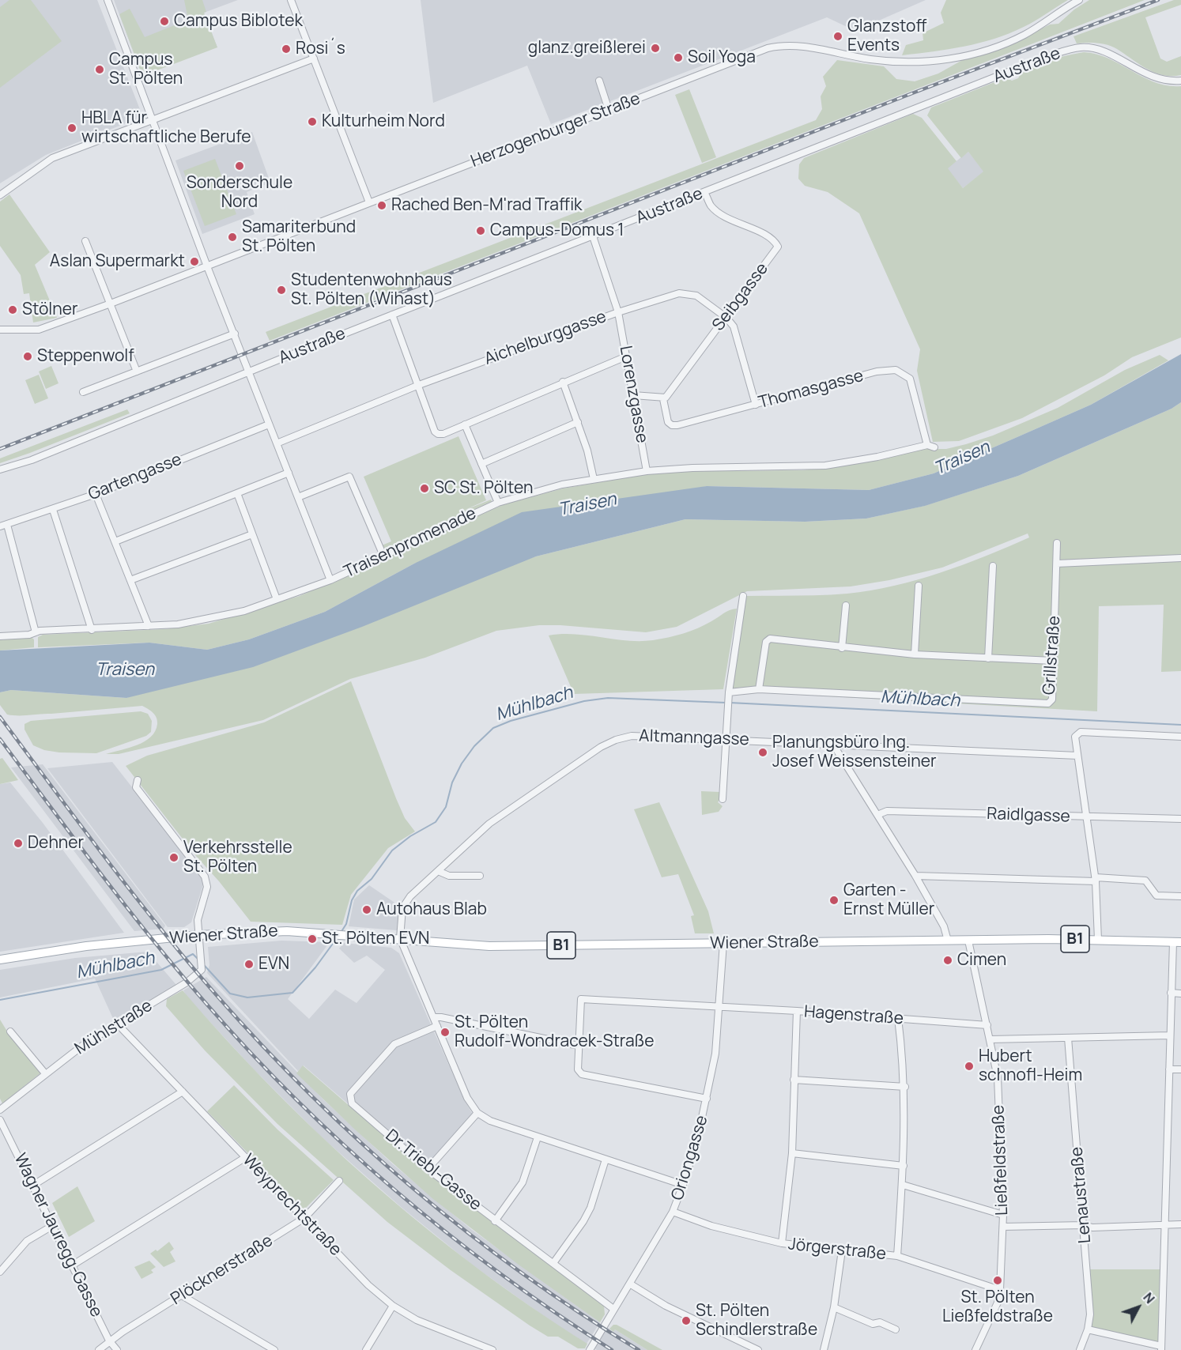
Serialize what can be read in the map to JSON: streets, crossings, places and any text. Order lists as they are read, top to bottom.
{
  "streets": {
    "main road": ["Wiener Straße", "B1"],
    "street": [
      "Austraße",
      "Herzogenburger Straße",
      "Seibgasse",
      "Aichelburggasse",
      "Thomasgasse",
      "Lorenzgasse",
      "Gartengasse",
      "Traisenpromenade",
      "Grillstraße",
      "Altmanngasse",
      "Raidlgasse",
      "Hagenstraße",
      "Mühlstraße",
      "Oriongasse",
      "Ließfeldstraße",
      "Dr.Triebl-Gasse",
      "Lenaustraße",
      "Weyprechtstraße",
      "Wagner Jauregg-Gasse",
      "Jörgerstraße",
      "Plöcknerstraße"
    ]
  },
  "crossings": [
    ["Austraße", "Seibgasse"],
    ["Austraße", "Lorenzgasse"],
    ["Seibgasse", "Aichelburggasse"],
    ["Seibgasse", "Thomasgasse"],
    ["Aichelburggasse", "Thomasgasse"],
    ["Aichelburggasse", "Lorenzgasse"],
    ["Thomasgasse", "Traisenpromenade"],
    ["Lorenzgasse", "Traisenpromenade"],
    ["Altmanngasse", "Wiener Straße"],
    ["Wiener Straße", "Mühlstraße"],
    ["Wiener Straße", "Oriongasse"],
    ["Wiener Straße", "Ließfeldstraße"],
    ["Hagenstraße", "Oriongasse"],
    ["Hagenstraße", "Ließfeldstraße"],
    ["Mühlstraße", "Weyprechtstraße"],
    ["Oriongasse", "Dr.Triebl-Gasse"],
    ["Oriongasse", "Jörgerstraße"],
    ["Ließfeldstraße", "Jörgerstraße"],
    ["Weyprechtstraße", "Plöcknerstraße"],
    ["Wagner Jauregg-Gasse", "Plöcknerstraße"]
  ],
  "water": ["Traisen", "Mühlbach"],
  "places": [
    "Campus Biblotek",
    "Glanzstoff Events",
    "glanz.greißlerei",
    "Rosi´s",
    "Soil Yoga",
    "Campus St. Pölten",
    "Kulturheim Nord",
    "HBLA für wirtschaftliche Berufe",
    "Sonderschule Nord",
    "Rached Ben-M'rad Traffik",
    "Campus-Domus 1",
    "Samariterbund St. Pölten",
    "Aslan Supermarkt",
    "Studentenwohnhaus St. Pölten (Wihast)",
    "Stölner",
    "Steppenwolf",
    "SC St. Pölten",
    "Planungsbüro Ing. Josef Weissensteiner",
    "Dehner",
    "Verkehrsstelle St. Pölten",
    "Garten - Ernst Müller",
    "Autohaus Blab",
    "St. Pölten EVN",
    "Cimen",
    "EVN",
    "St. Pölten Rudolf-Wondracek-Straße",
    "Hubert schnofl-Heim",
    "St. Pölten Ließfeldstraße",
    "St. Pölten Schindlerstraße"
  ],
  "north": "top right"
}
